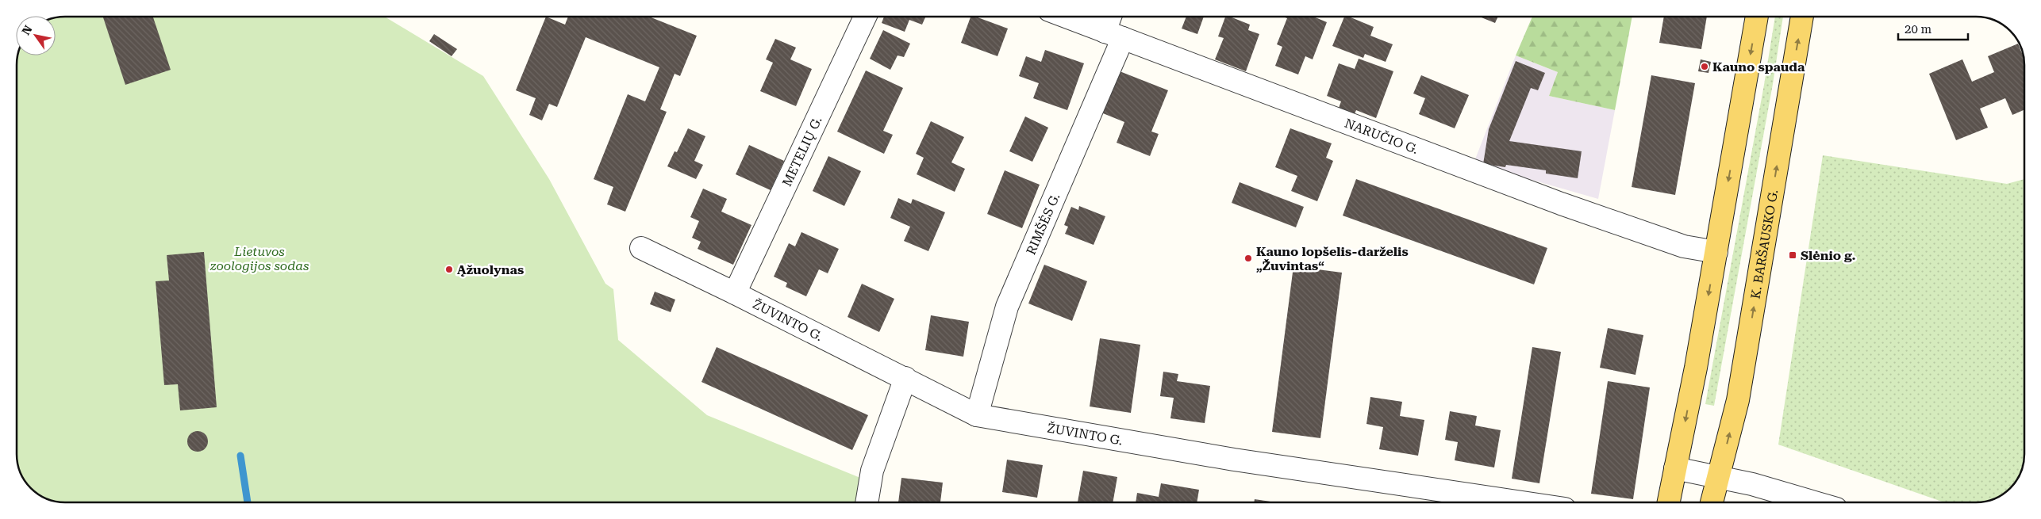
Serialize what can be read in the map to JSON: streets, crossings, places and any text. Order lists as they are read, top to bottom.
{
  "streets": {
    "main road": ["K. BARŠAUSKO G."],
    "street": [
      "NARUČIO G.",
      "METELIŲ G.",
      "RIMŠĖS G.",
      "ŽUVINTO G."
    ]
  },
  "crossings": [
    ["NARUČIO G.", "RIMŠĖS G."],
    ["METELIŲ G.", "ŽUVINTO G."],
    ["RIMŠĖS G.", "ŽUVINTO G."]
  ],
  "parks": ["Lietuvos zoologijos sodas"],
  "places": {
    "other": ["Kauno spauda", "Kauno lopšelis-darželis „Žuvintas“", "Ąžuolynas"],
    "transit": ["Slėnio g."]
  },
  "scale_bar": "20 m",
  "north": "top left"
}
